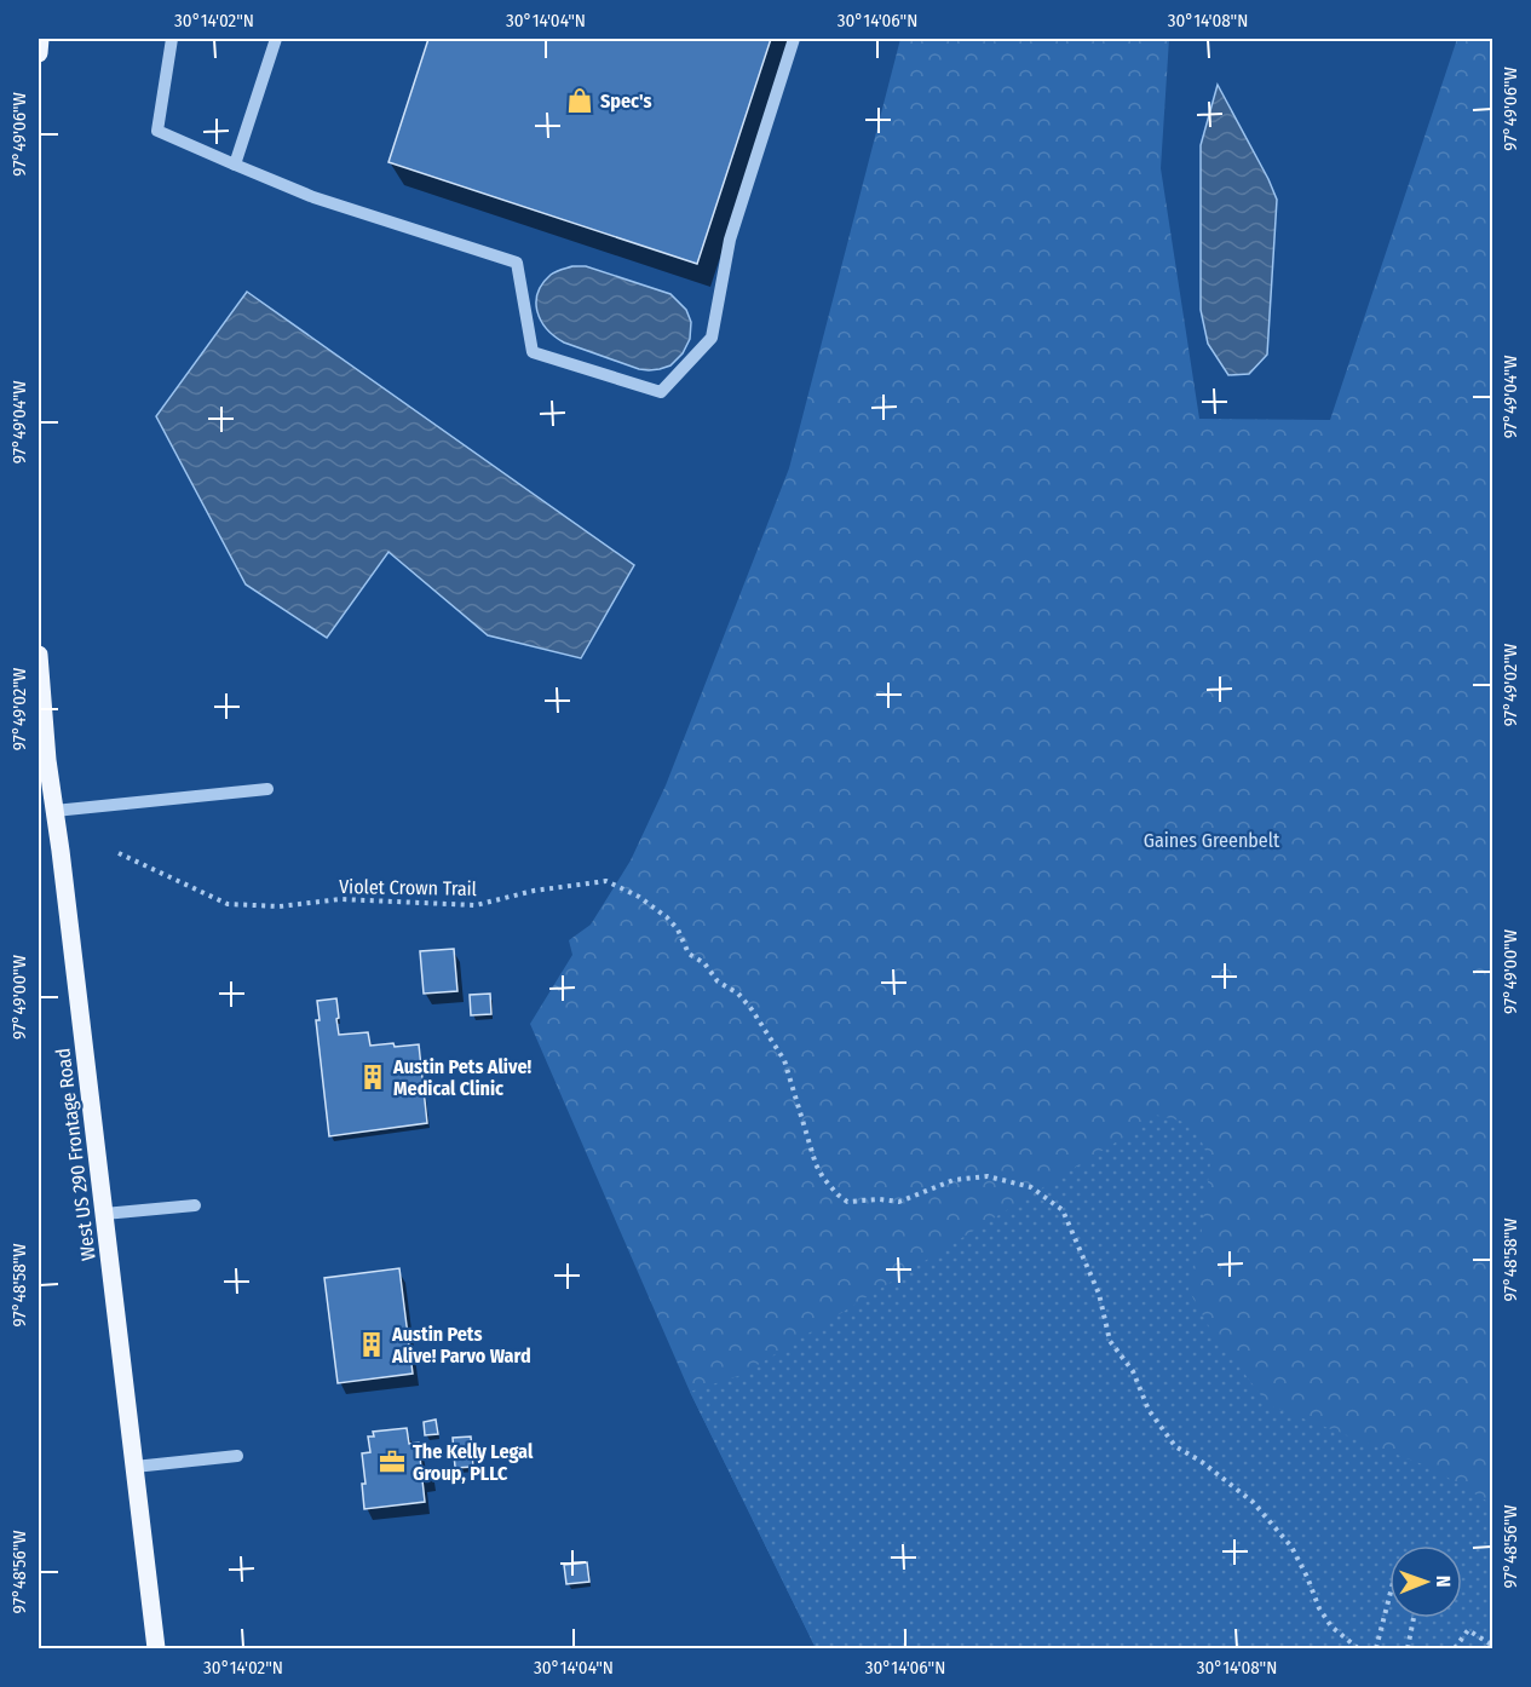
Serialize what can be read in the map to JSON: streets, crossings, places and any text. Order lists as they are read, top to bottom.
{
  "streets": {
    "main road": ["West US 290 Frontage Road"],
    "path": ["Violet Crown Trail"]
  },
  "parks": ["Gaines Greenbelt"],
  "places": {
    "shop": ["Spec's"],
    "building": ["Austin Pets Alive! Medical Clinic", "Austin Pets Alive! Parvo Ward"],
    "office": ["The Kelly Legal Group, PLLC"]
  },
  "north": "right",
  "coordinates": [
    "30°14'02\"N",
    "30°14'04\"N",
    "30°14'06\"N",
    "30°14'08\"N",
    "97°49'06\"W",
    "97°49'04\"W",
    "97°49'02\"W",
    "97°49'00\"W",
    "97°48'58\"W",
    "97°48'56\"W"
  ]
}
